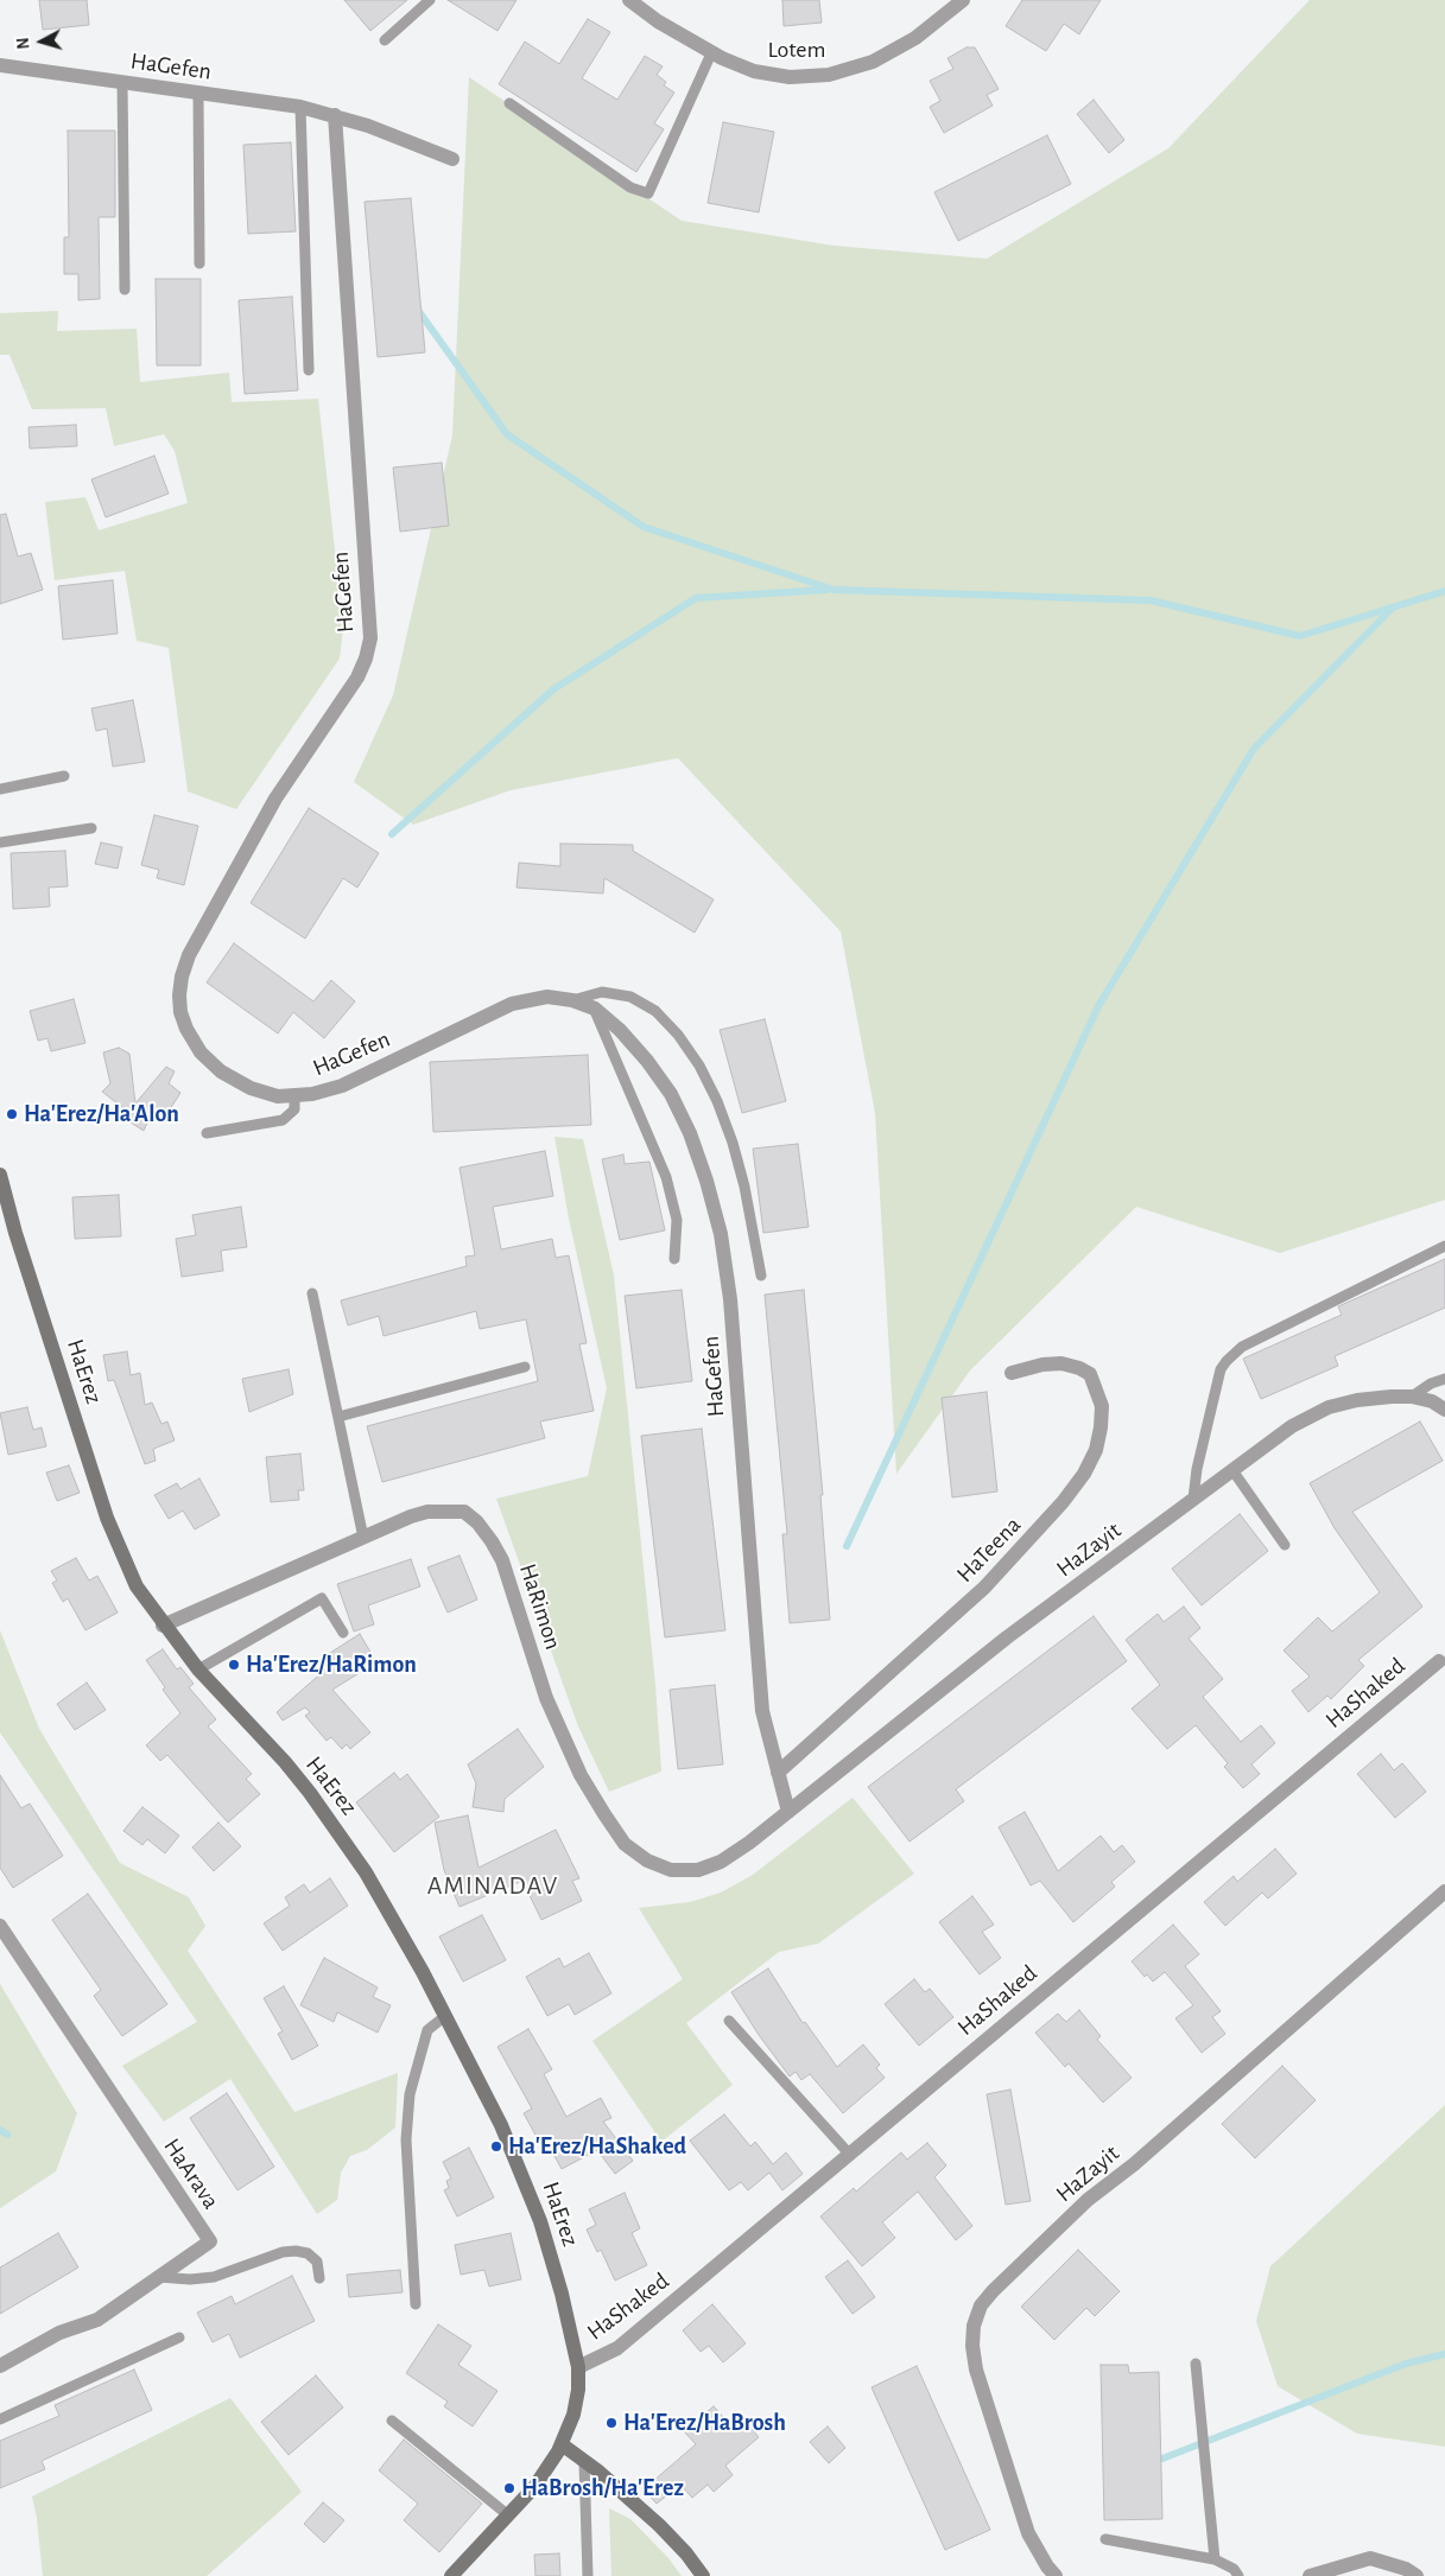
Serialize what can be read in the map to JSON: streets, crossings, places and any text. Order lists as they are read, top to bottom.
{
  "streets": {
    "street": [
      "Lotem",
      "HaGefen",
      "HaErez",
      "HaTeena",
      "HaZayit",
      "HaRimon",
      "HaShaked",
      "HaArava"
    ]
  },
  "crossings": [
    ["HaGefen", "HaTeena"],
    ["HaGefen", "HaZayit"],
    ["HaGefen", "HaRimon"],
    ["HaErez", "HaRimon"],
    ["HaErez", "HaShaked"],
    ["HaZayit", "HaRimon"]
  ],
  "districts": ["AMINADAV"],
  "places": [
    "Ha'Erez/Ha'Alon",
    "Ha'Erez/HaRimon",
    "Ha'Erez/HaShaked",
    "Ha'Erez/HaBrosh",
    "HaBrosh/Ha'Erez"
  ],
  "north": "left"
}
